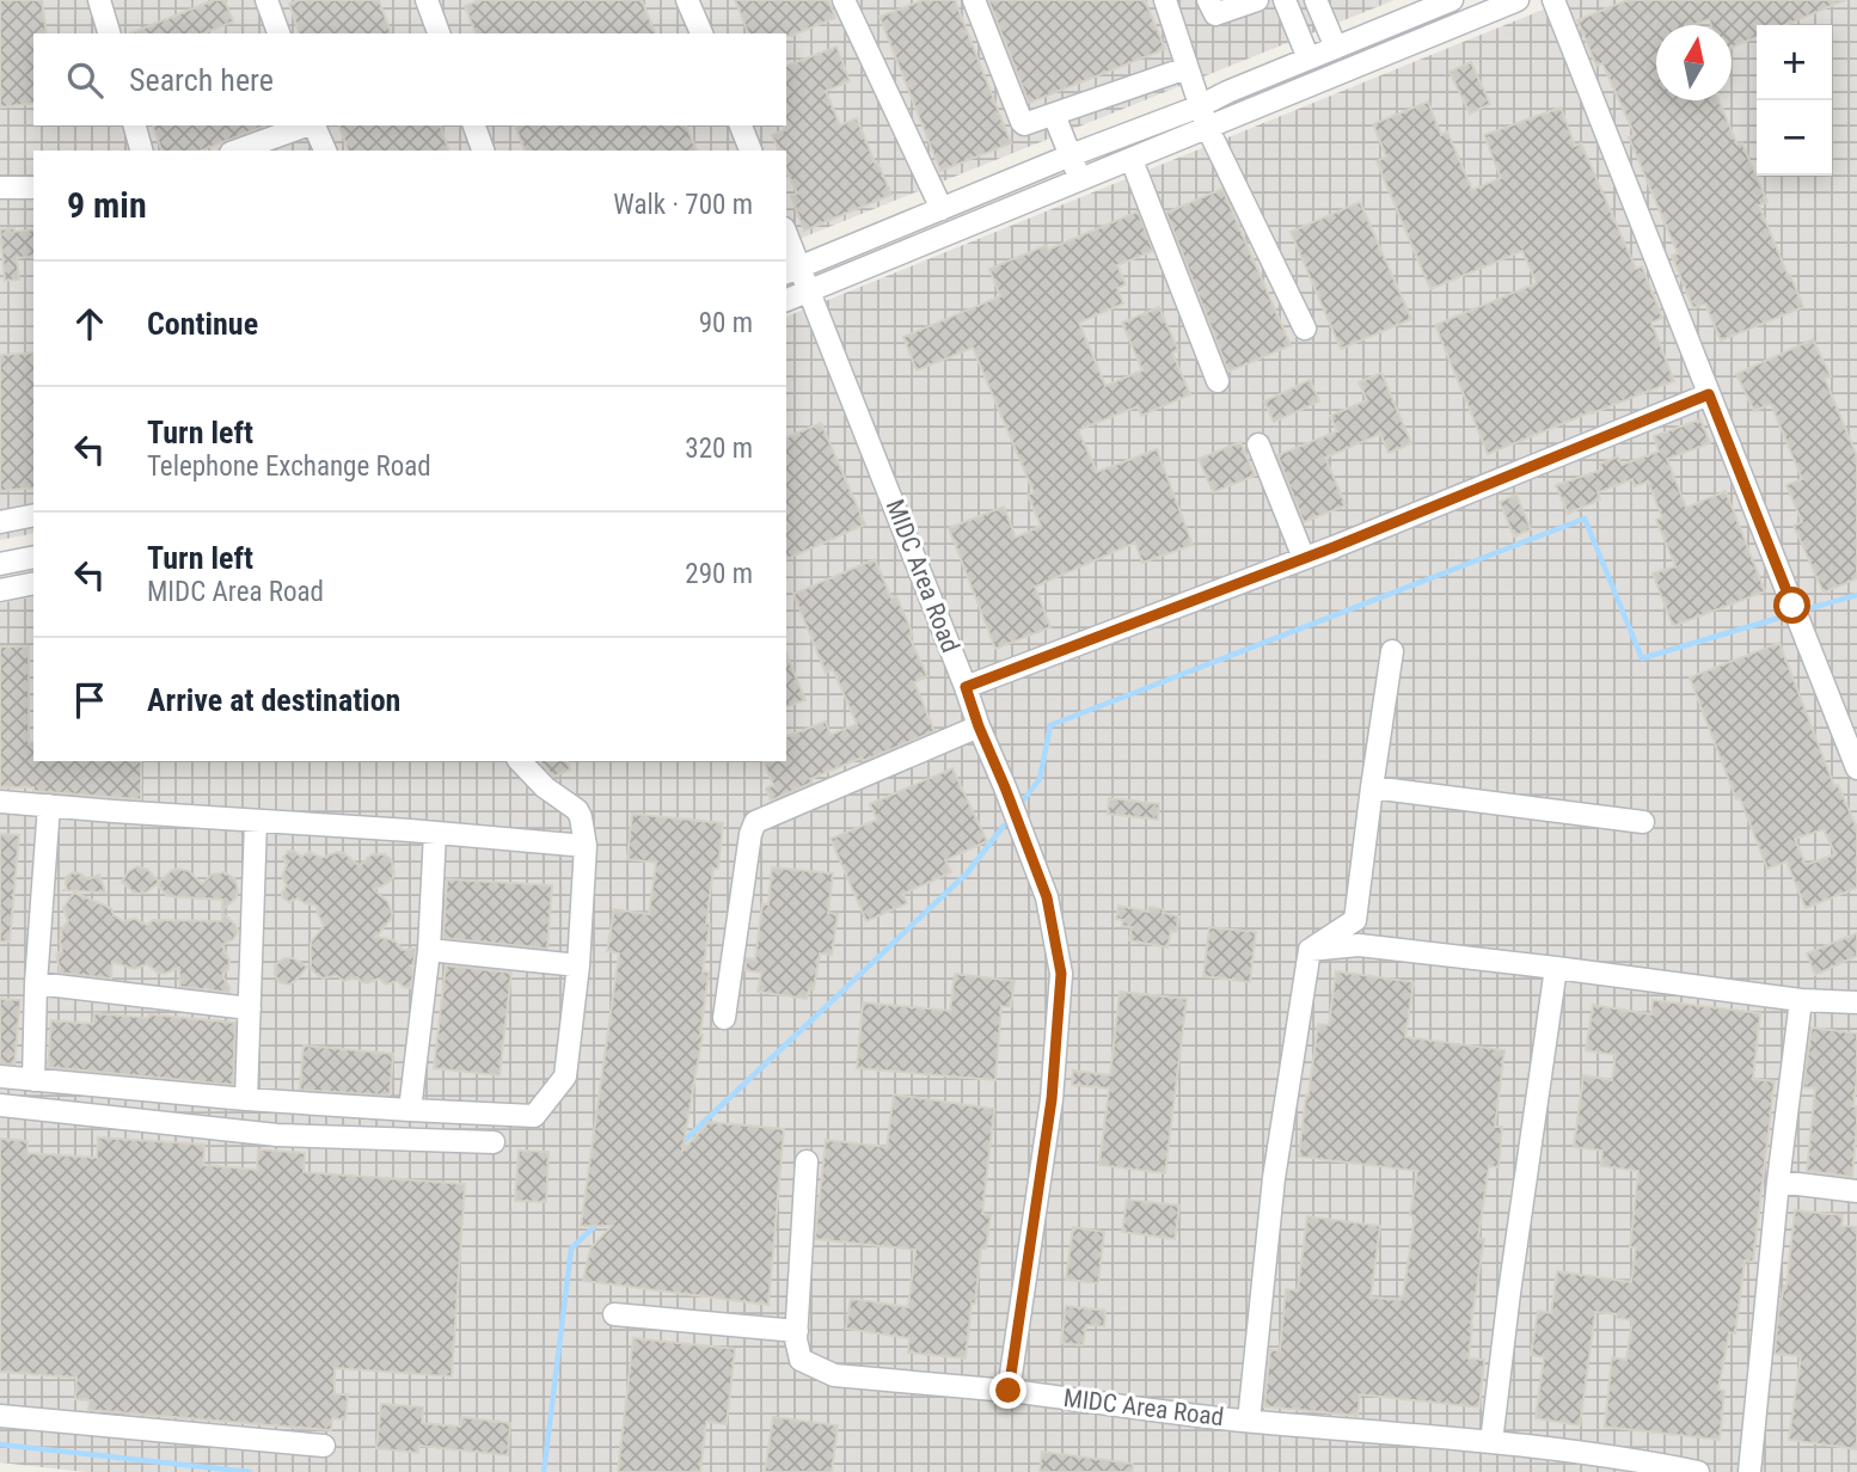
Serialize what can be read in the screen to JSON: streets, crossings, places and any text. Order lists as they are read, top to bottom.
{
  "streets": {
    "street": ["MIDC Area Road"]
  },
  "north": "top",
  "page": {
    "map_buttons": ["+", "−"],
    "search": "Search here",
    "heading": ["9 min", "Walk · 700 m"],
    "list": [
      ["Continue", "90 m"],
      ["Turn left", "Telephone Exchange Road", "320 m"],
      ["Turn left", "MIDC Area Road", "290 m"],
      "Arrive at destination"
    ]
  }
}
